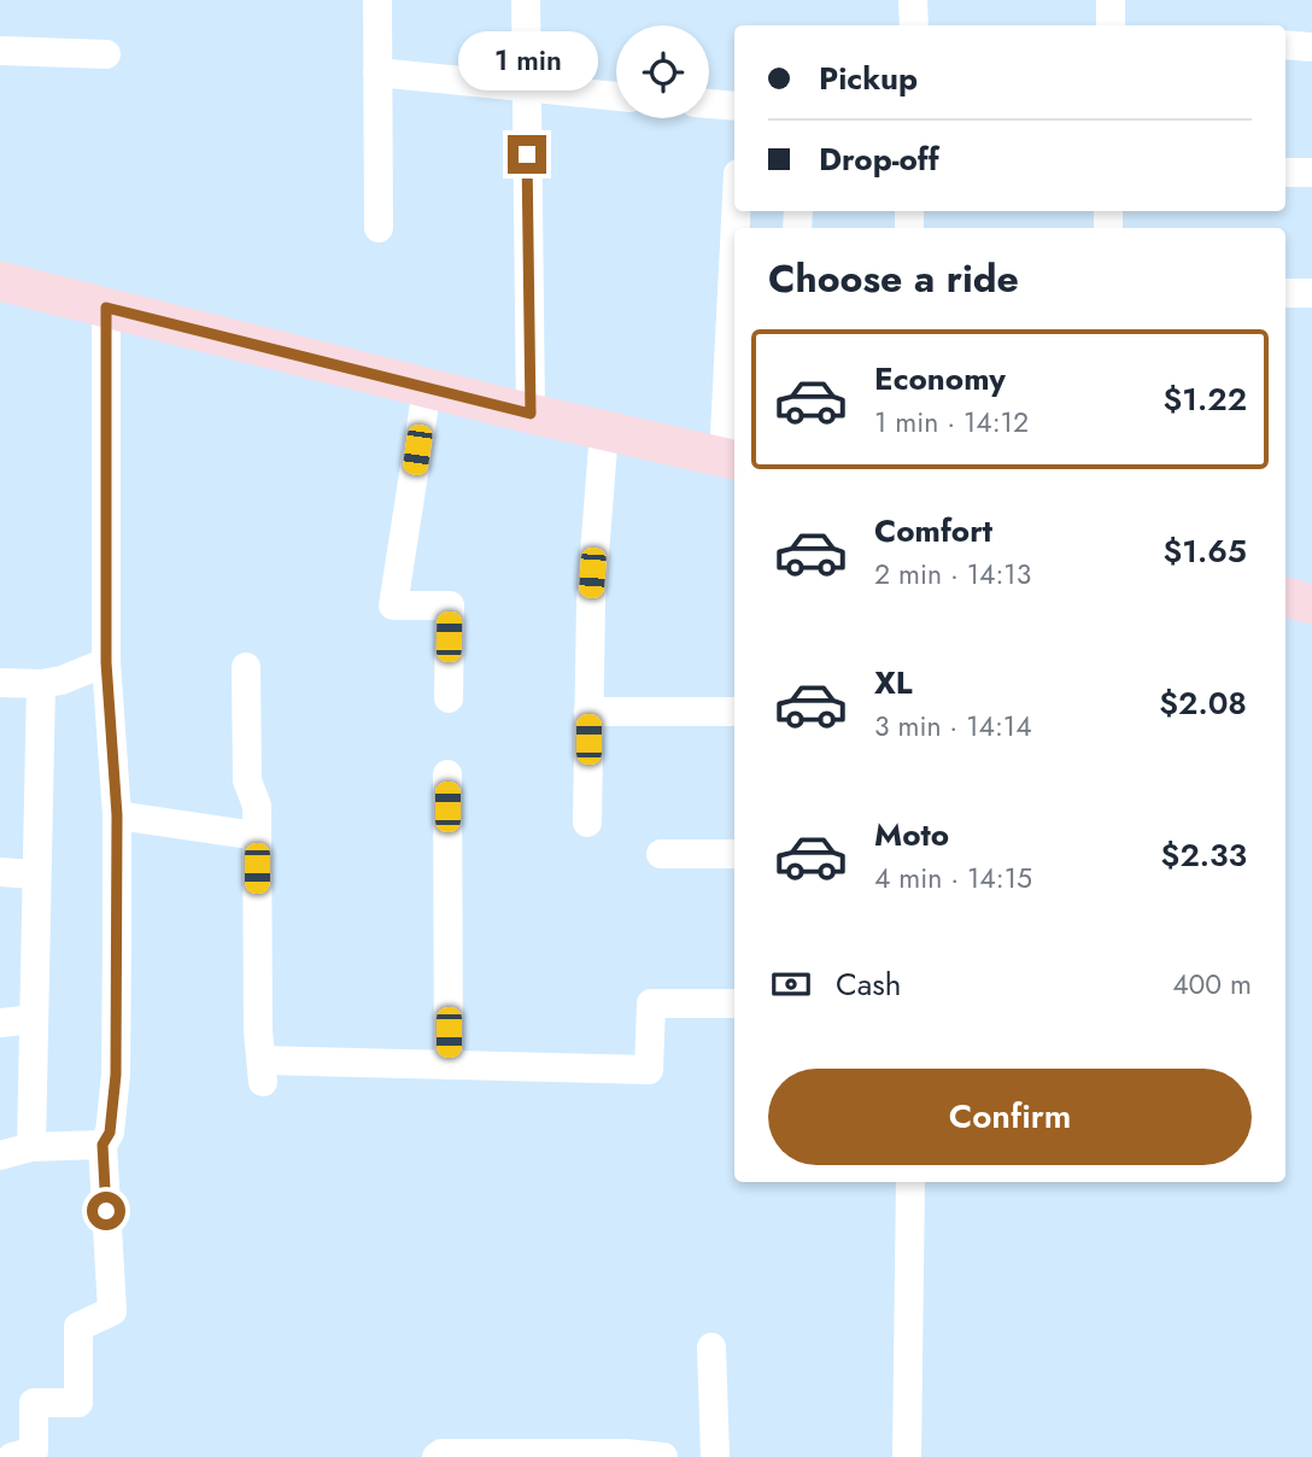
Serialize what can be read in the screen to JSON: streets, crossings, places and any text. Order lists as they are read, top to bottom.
{
  "page": {
    "banner": ["Pickup", "Drop-off"],
    "bubble": "1 min",
    "heading": "Choose a ride",
    "list": [
      {
        "name": "Economy",
        "note": "1 min · 14:12",
        "value": "$1.22"
      },
      {
        "name": "Comfort",
        "note": "2 min · 14:13",
        "value": "$1.65"
      },
      {
        "name": "XL",
        "note": "3 min · 14:14",
        "value": "$2.08"
      },
      {
        "name": "Moto",
        "note": "4 min · 14:15",
        "value": "$2.33"
      }
    ],
    "pay": ["Cash", "400 m"],
    "buttons": "Confirm"
  }
}
